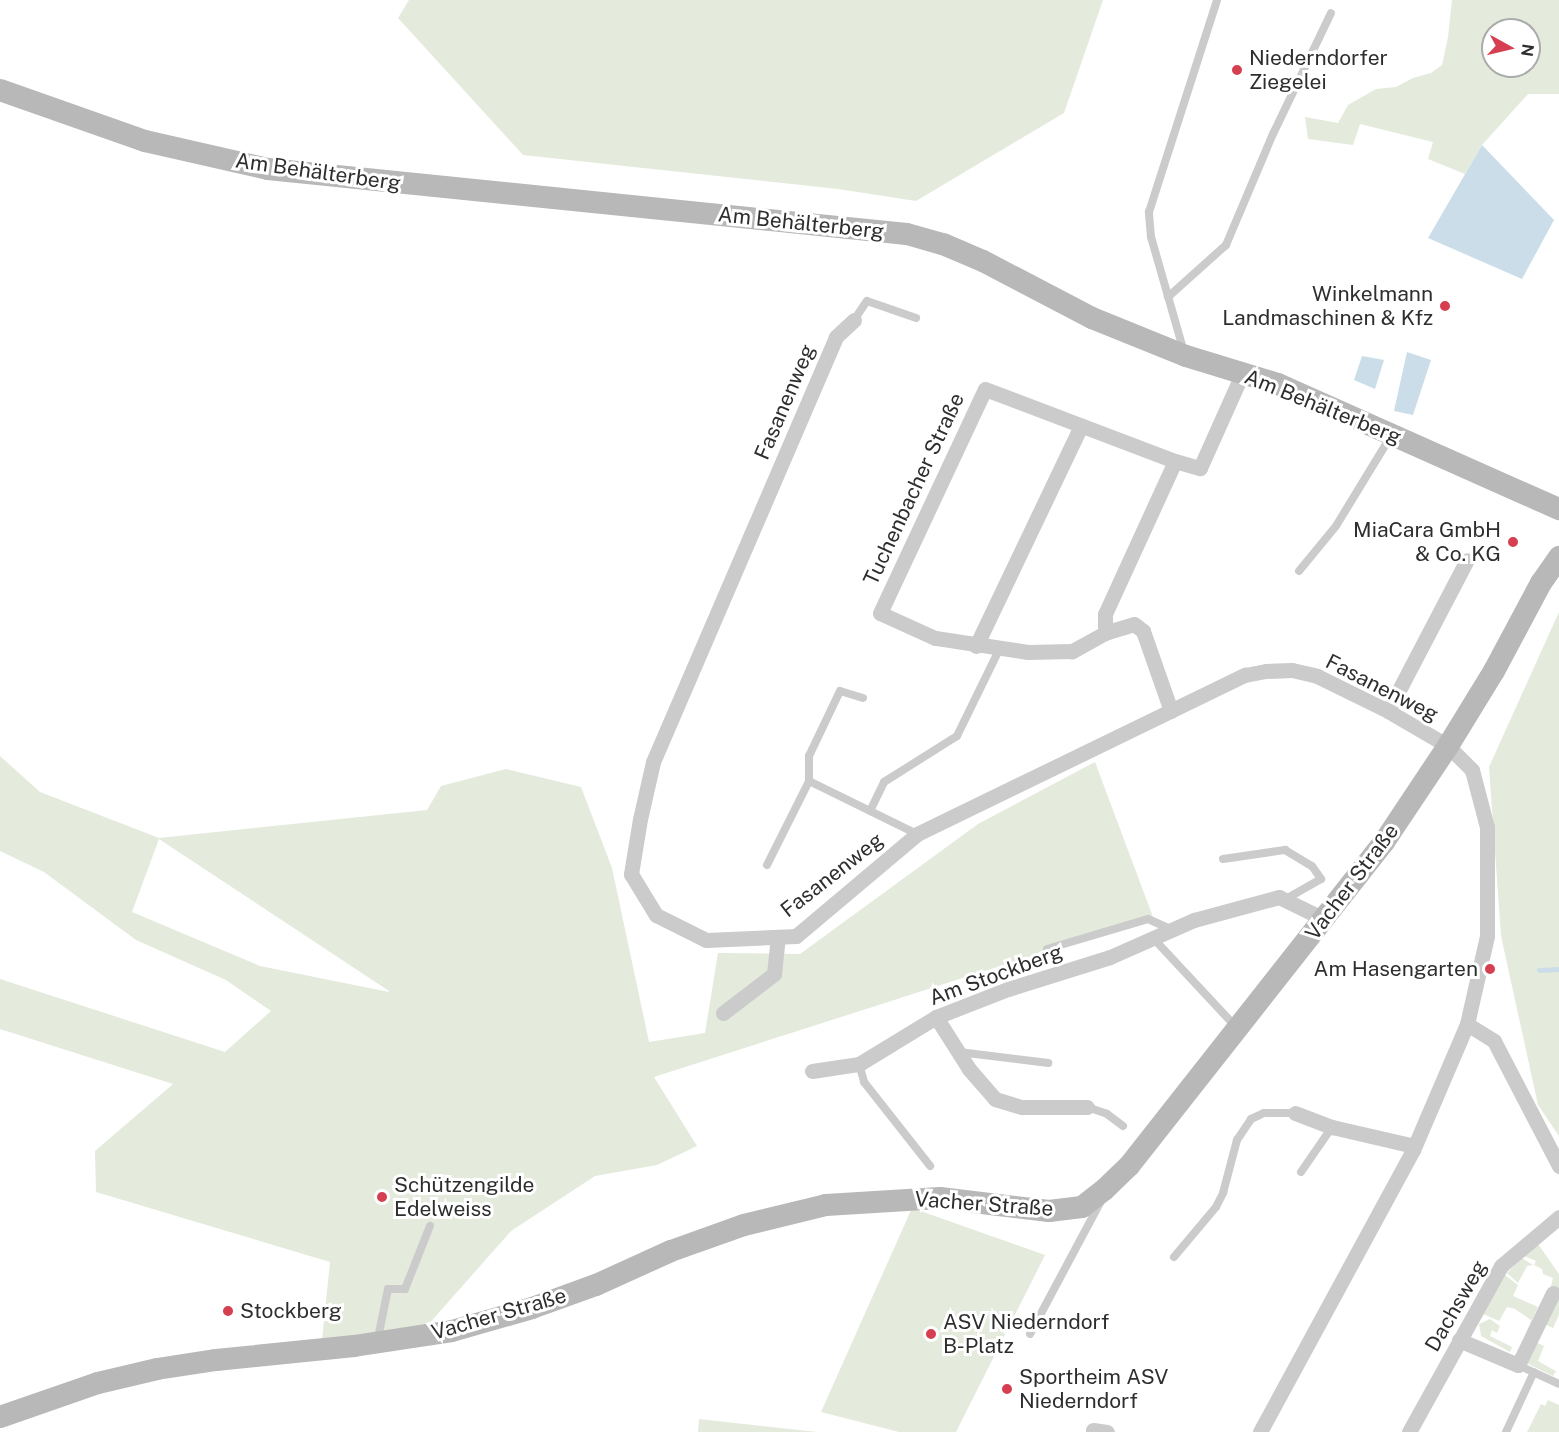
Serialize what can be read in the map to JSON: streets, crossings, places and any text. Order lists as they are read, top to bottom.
{
  "streets": {
    "main road": ["Am Behälterberg", "Vacher Straße"],
    "street": [
      "Fasanenweg",
      "Tuchenbacher Straße",
      "Am Stockberg",
      "Dachsweg"
    ]
  },
  "crossings": [
    ["Am Behälterberg", "Tuchenbacher Straße"],
    ["Fasanenweg", "Tuchenbacher Straße"],
    ["Fasanenweg", "Vacher Straße"]
  ],
  "places": [
    "Niederndorfer Ziegelei",
    "Winkelmann Landmaschinen & Kfz",
    "MiaCara GmbH & Co. KG",
    "Am Hasengarten",
    "Schützengilde Edelweiss",
    "Stockberg",
    "ASV Niederndorf B-Platz",
    "Sportheim ASV Niederndorf"
  ],
  "north": "right"
}
